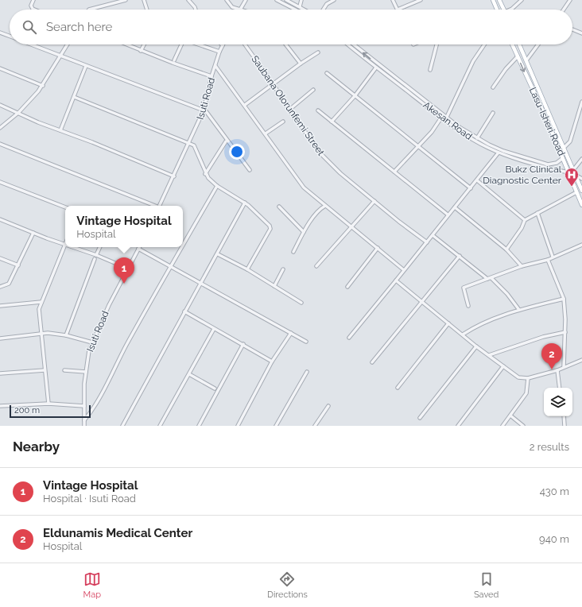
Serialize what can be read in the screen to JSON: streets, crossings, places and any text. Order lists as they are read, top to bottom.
{
  "streets": {
    "main road": ["Lasu-Isheri Road"],
    "street": ["Isuti Road", "Saubana Olorunfemi Street", "Akesan Road"]
  },
  "crossings": [
    ["Akesan Road", "Lasu-Isheri Road"]
  ],
  "places": {
    "hospital": ["Bukz Clinical Diagnostic Center"]
  },
  "scale_bar": "200 m",
  "page": {
    "search": "Search here",
    "popup": ["Vintage Hospital", "Hospital"],
    "pins": ["1", "2"],
    "scale": "200 m",
    "heading": ["Nearby", "2 results"],
    "list": [
      {
        "mark": "1",
        "name": "Vintage Hospital",
        "note": "Hospital · Isuti Road",
        "value": "430 m"
      },
      {
        "mark": "2",
        "name": "Eldunamis Medical Center",
        "note": "Hospital",
        "value": "940 m"
      }
    ],
    "nav": ["Map", "Directions", "Saved"]
  }
}
